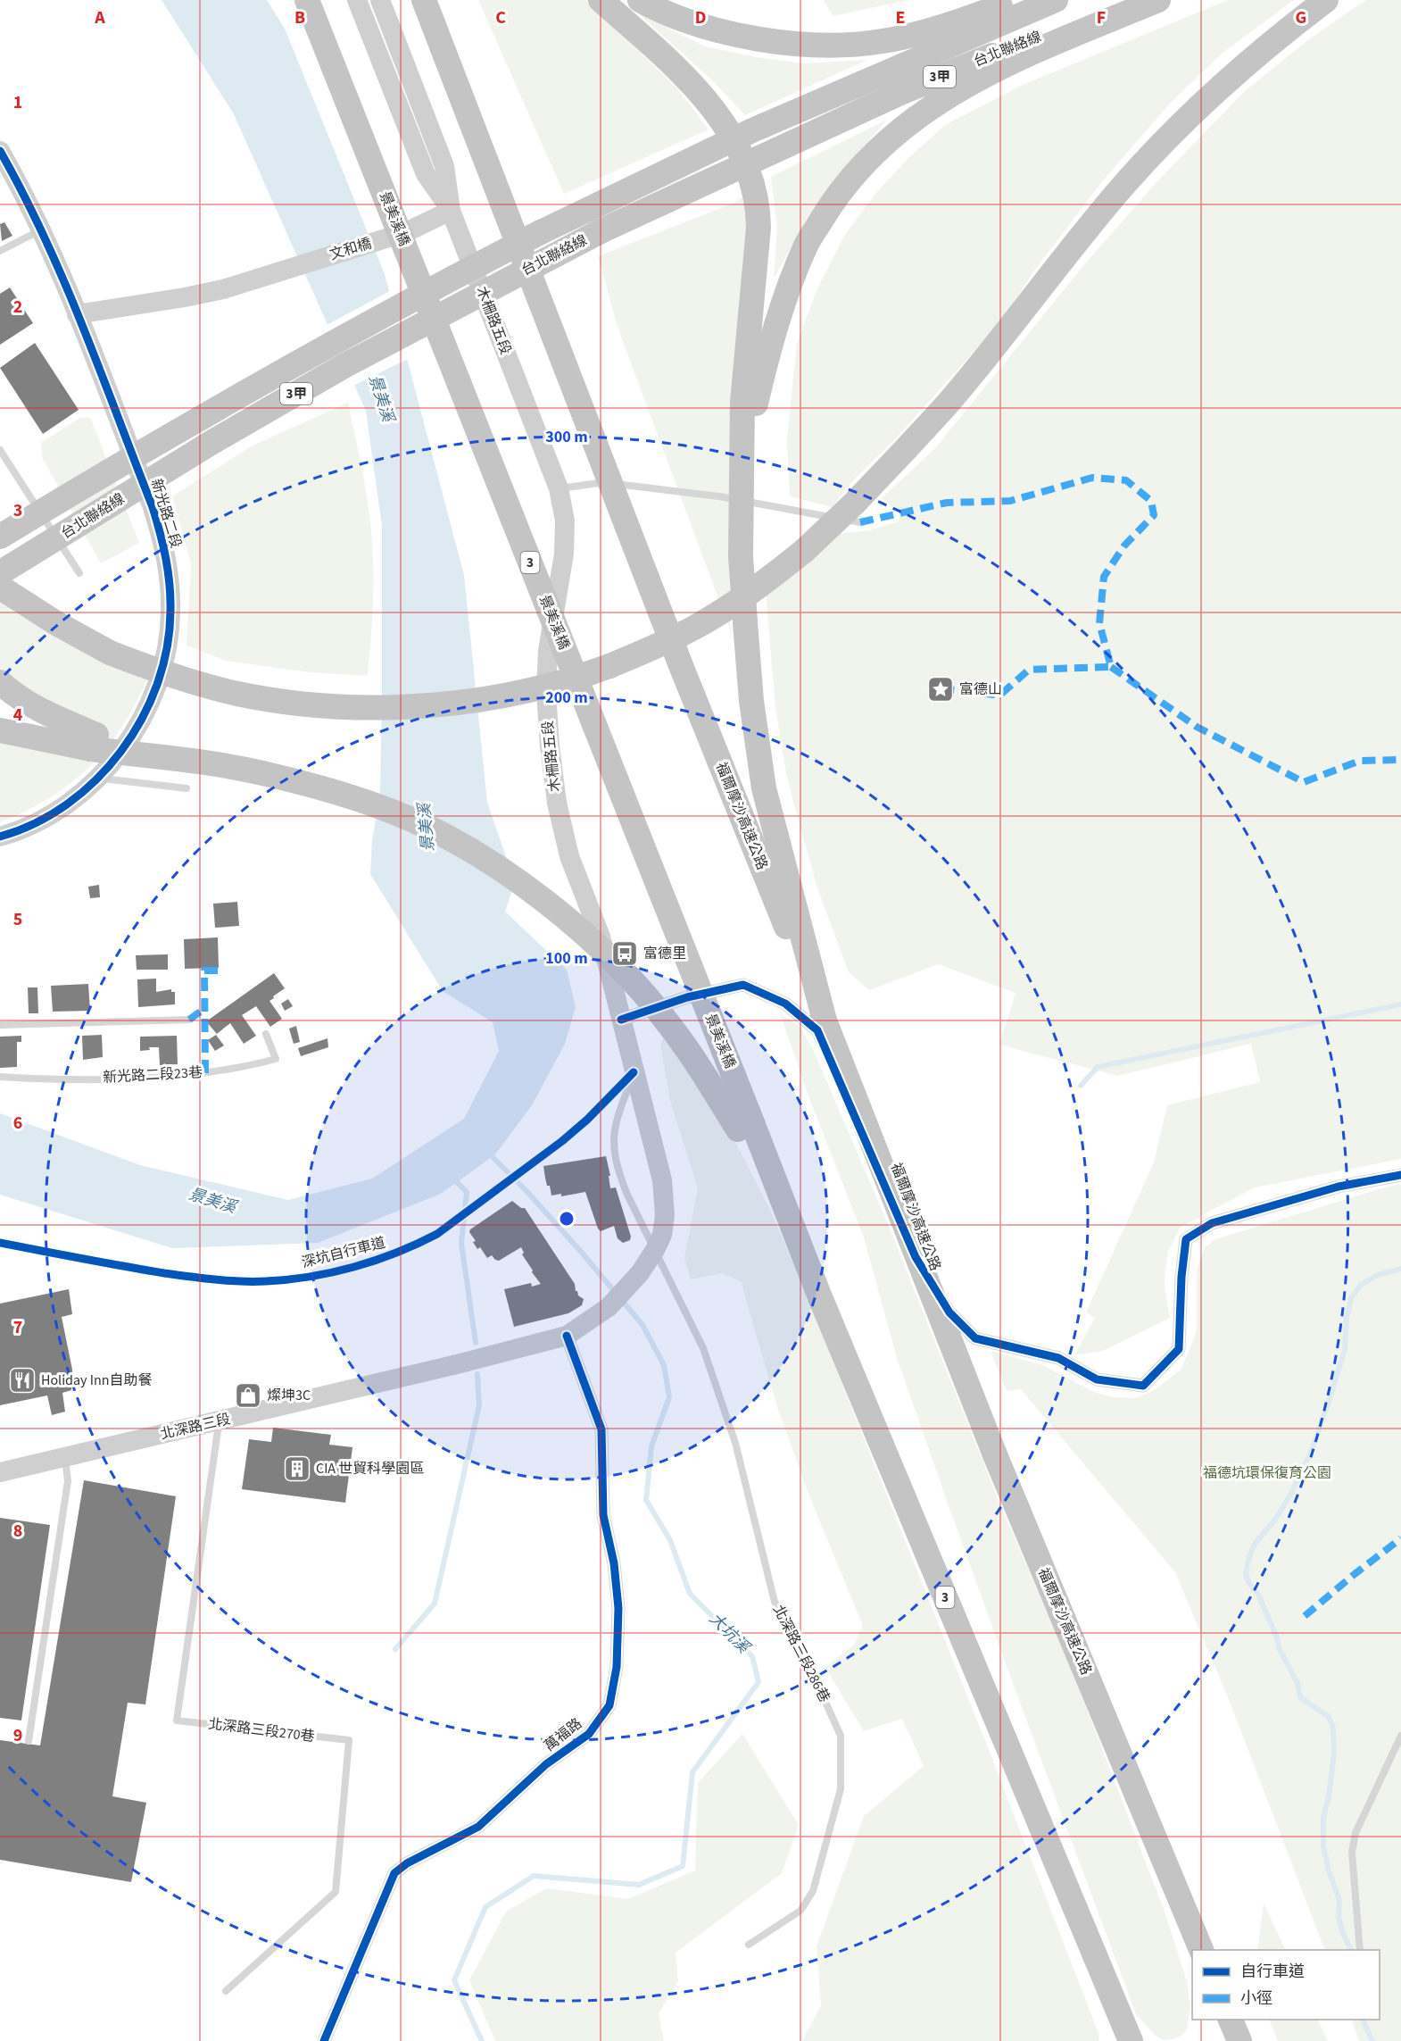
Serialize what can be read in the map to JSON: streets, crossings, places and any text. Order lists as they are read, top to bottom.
{
  "streets": {
    "highway": [
      "台北聯絡線",
      "3甲",
      "景美溪橋",
      "3",
      "福爾摩沙高速公路"
    ],
    "main road": [
      "文和橋",
      "木柵路五段",
      "新光路二段",
      "北深路三段"
    ],
    "street": ["萬福路"],
    "lane": ["新光路二段23巷", "北深路三段286巷", "北深路三段270巷"],
    "cycle path": ["深坑自行車道"]
  },
  "crossings": [
    ["景美溪橋", "3"],
    ["文和橋", "木柵路五段"],
    ["文和橋", "新光路二段"],
    ["木柵路五段", "北深路三段286巷"],
    ["北深路三段", "北深路三段270巷"],
    ["北深路三段", "萬福路"]
  ],
  "water": ["景美溪", "大坑溪"],
  "parks": ["福德坑環保復育公園"],
  "places": {
    "place": ["富德山"],
    "bus stop": ["富德里"],
    "restaurant": ["Holiday Inn自助餐"],
    "shop": ["燦坤3C"],
    "building": ["CIA 世貿科學園區"]
  },
  "legend": ["自行車道", "小徑"],
  "grid": {
    "columns": [
      "A",
      "B",
      "C",
      "D",
      "E",
      "F",
      "G"
    ],
    "rows": [
      "1",
      "2",
      "3",
      "4",
      "5",
      "6",
      "7",
      "8",
      "9"
    ]
  },
  "rings": ["300 m", "200 m", "100 m"]
}
